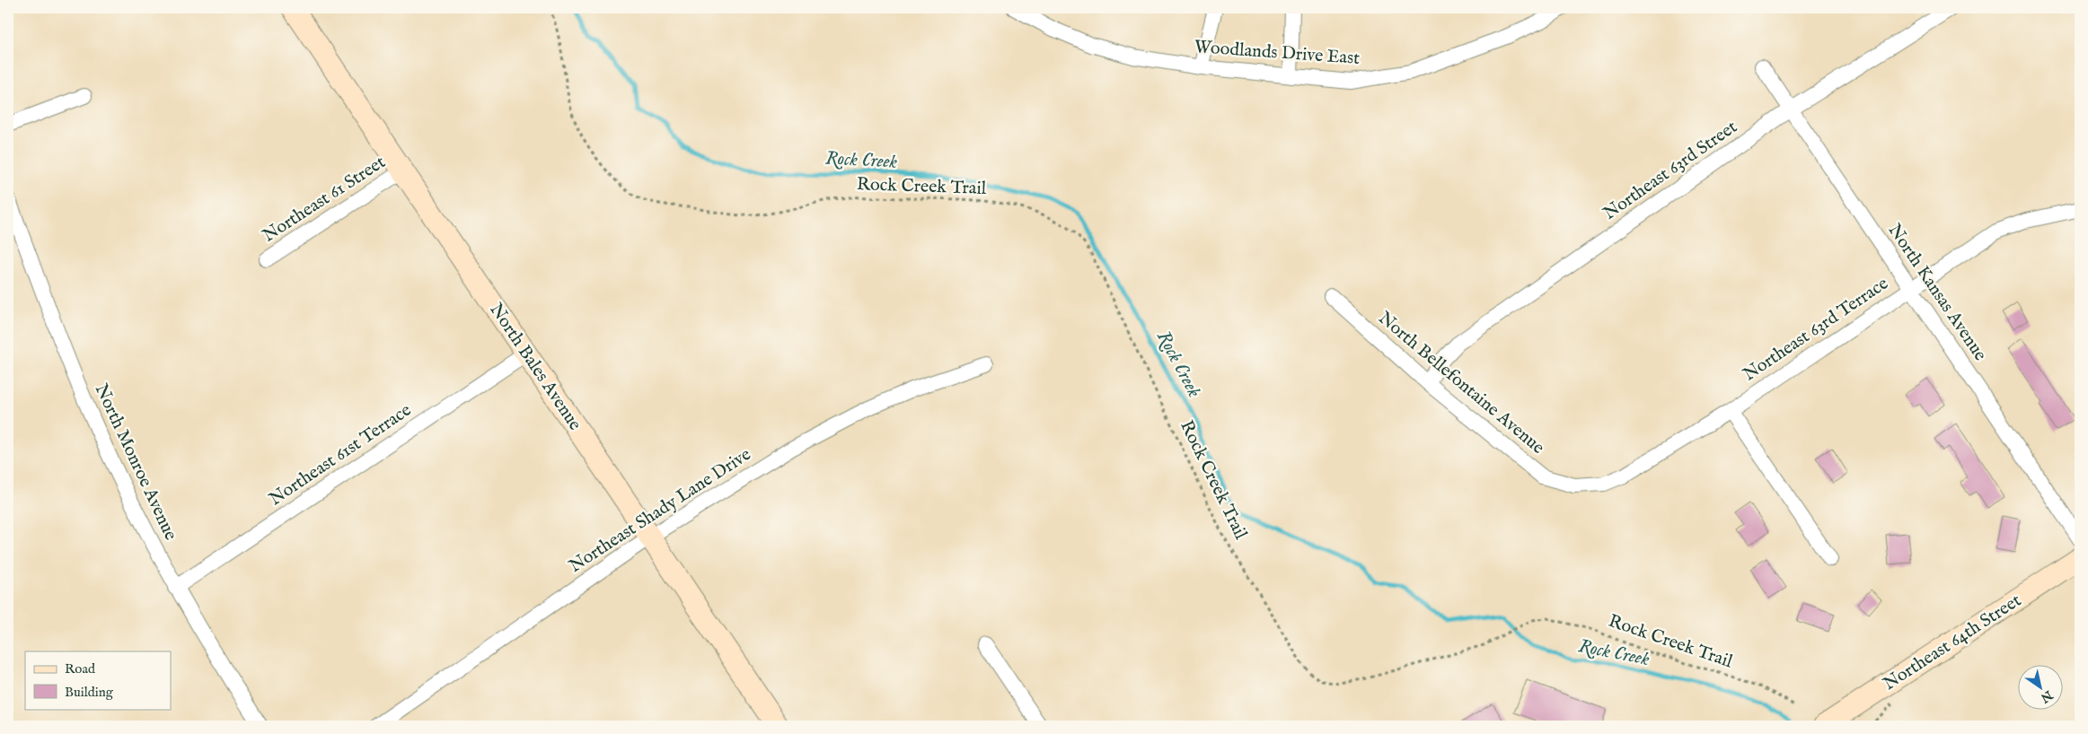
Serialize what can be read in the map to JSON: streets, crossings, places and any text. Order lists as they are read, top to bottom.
{
  "streets": {
    "street": [
      "Woodlands Drive East",
      "Northeast 63rd Street",
      "Northeast 61 Street",
      "North Kansas Avenue",
      "Northeast 63rd Terrace",
      "North Bales Avenue",
      "North Bellefontaine Avenue",
      "Northeast 61st Terrace",
      "North Monroe Avenue",
      "Northeast Shady Lane Drive",
      "Northeast 64th Street"
    ],
    "path": ["Rock Creek Trail"]
  },
  "crossings": [
    ["Northeast 63rd Street", "North Kansas Avenue"],
    ["Northeast 63rd Street", "North Bellefontaine Avenue"],
    ["Northeast 61 Street", "North Bales Avenue"],
    ["North Kansas Avenue", "Northeast 63rd Terrace"],
    ["Northeast 63rd Terrace", "North Bellefontaine Avenue"],
    ["North Bales Avenue", "Northeast 61st Terrace"],
    ["North Bales Avenue", "Northeast Shady Lane Drive"],
    ["Northeast 61st Terrace", "North Monroe Avenue"]
  ],
  "water": ["Rock Creek"],
  "legend": ["Road", "Building"],
  "north": "bottom right"
}
